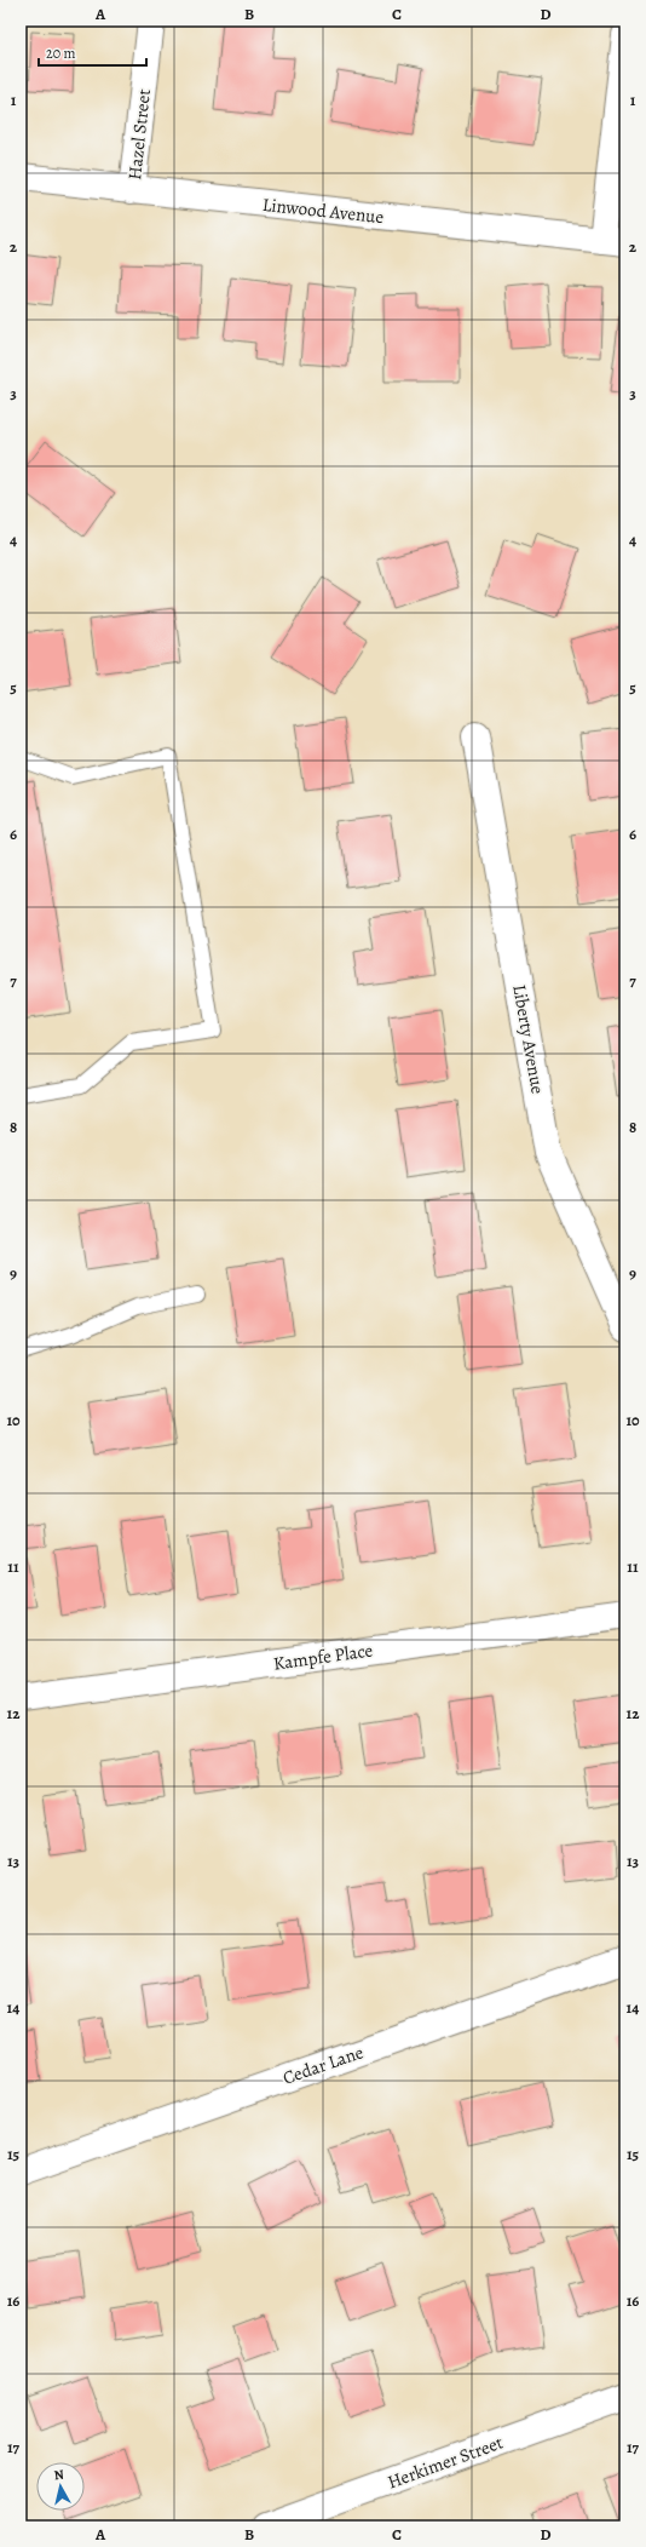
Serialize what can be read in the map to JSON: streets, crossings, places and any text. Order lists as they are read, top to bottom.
{
  "streets": {
    "street": [
      "Hazel Street",
      "Linwood Avenue",
      "Liberty Avenue",
      "Kampfe Place",
      "Cedar Lane",
      "Herkimer Street"
    ]
  },
  "crossings": [
    ["Hazel Street", "Linwood Avenue"]
  ],
  "scale_bar": "20 m",
  "north": "top",
  "grid": {
    "columns": [
      "A",
      "B",
      "C",
      "D"
    ],
    "rows": [
      "1",
      "2",
      "3",
      "4",
      "5",
      "6",
      "7",
      "8",
      "9",
      "10",
      "11",
      "12",
      "13",
      "14",
      "15",
      "16",
      "17"
    ]
  }
}
